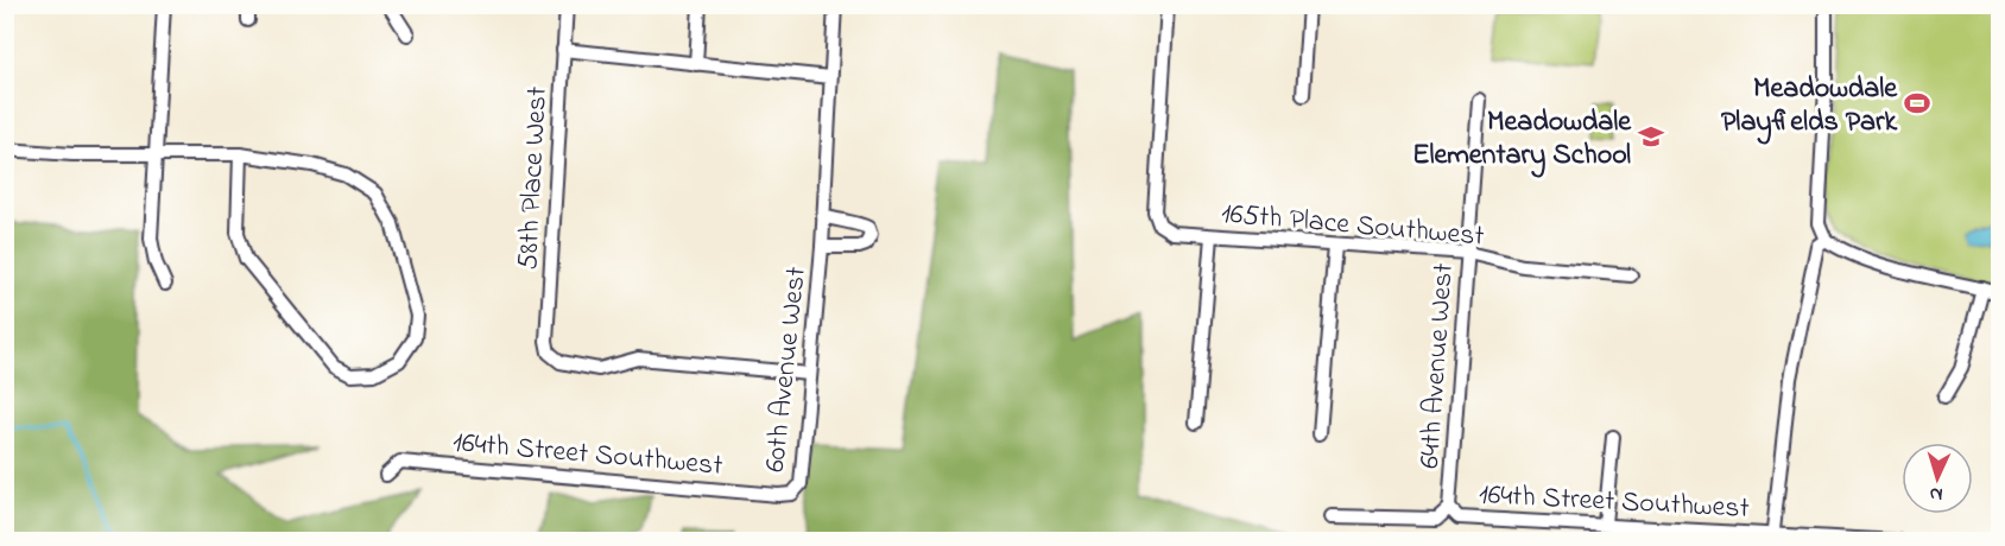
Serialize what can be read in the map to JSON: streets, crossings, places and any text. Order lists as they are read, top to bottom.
{
  "streets": {
    "street": [
      "58th Place West",
      "165th Place Southwest",
      "64th Avenue West",
      "60th Avenue West",
      "164th Street Southwest"
    ]
  },
  "crossings": [
    ["58th Place West", "60th Avenue West"],
    ["165th Place Southwest", "64th Avenue West"],
    ["64th Avenue West", "164th Street Southwest"],
    ["60th Avenue West", "164th Street Southwest"]
  ],
  "places": {
    "sports": ["Meadowdale Playfields Park"],
    "school or university": ["Meadowdale Elementary School"]
  },
  "north": "bottom"
}
